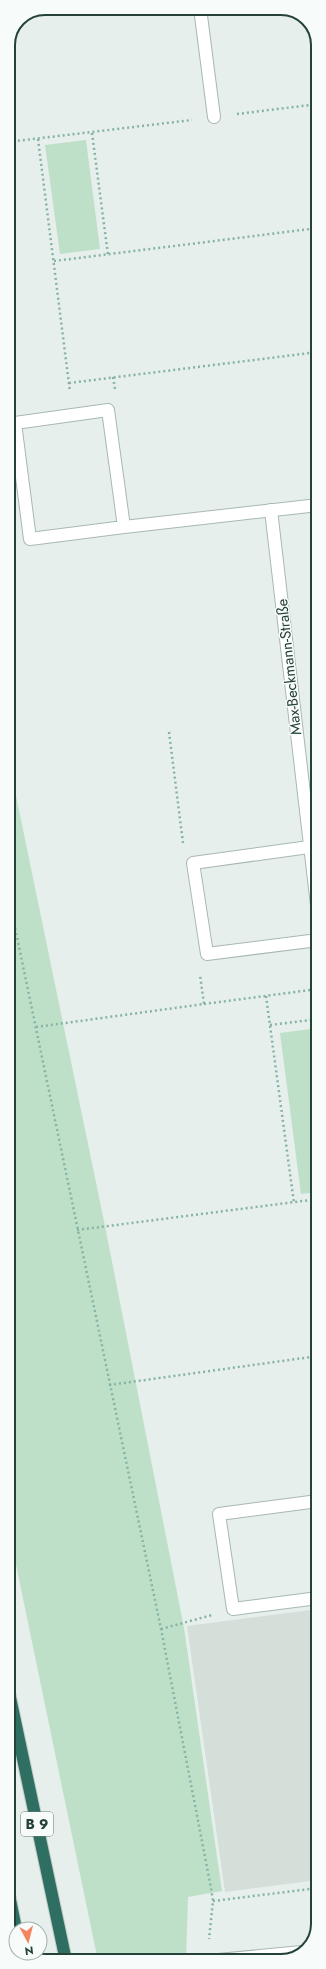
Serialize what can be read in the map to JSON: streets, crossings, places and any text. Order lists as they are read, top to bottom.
{
  "streets": {
    "highway": ["B 9"],
    "street": ["Max-Beckmann-Straße"]
  },
  "north": "bottom"
}
